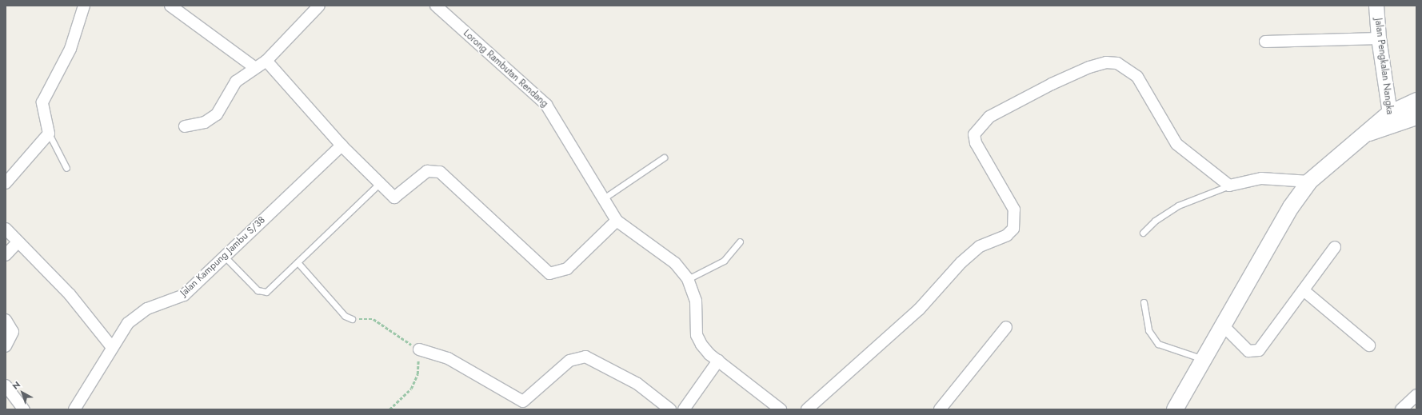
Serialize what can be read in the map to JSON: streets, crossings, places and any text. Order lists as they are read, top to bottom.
{
  "streets": {
    "street": ["Jalan Pengkalan Nangka", "Lorong Rambutan Rendang", "Jalan Kampung Jambu S/38"]
  },
  "north": "top left"
}
